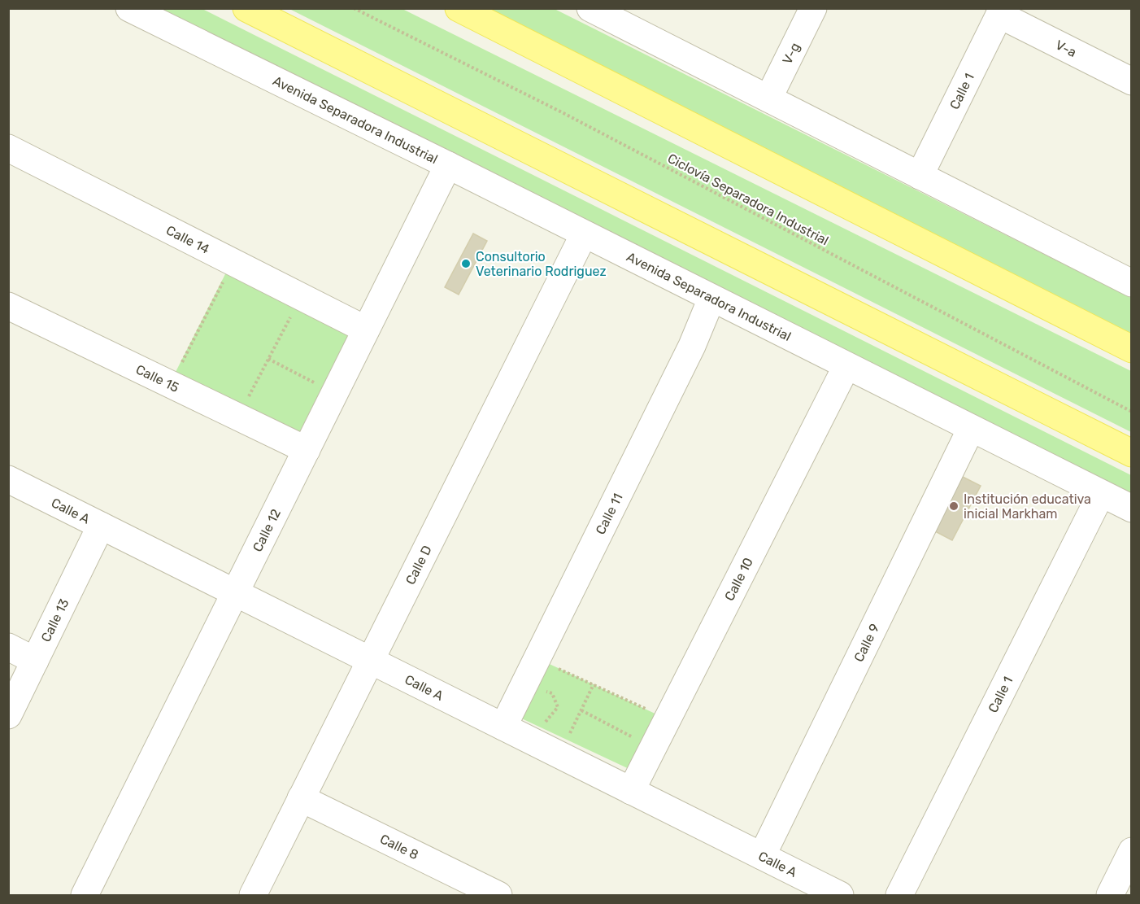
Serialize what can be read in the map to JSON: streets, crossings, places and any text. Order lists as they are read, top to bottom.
{
  "streets": {
    "street": [
      "V-a",
      "V-g",
      "Calle 1",
      "Avenida Separadora Industrial",
      "Calle 14",
      "Calle 15",
      "Calle A",
      "Calle 11",
      "Calle 12",
      "Calle D",
      "Calle 10",
      "Calle 13",
      "Calle 9",
      "Calle 8"
    ],
    "path": ["Ciclovía Separadora Industrial"]
  },
  "crossings": [
    ["V-a", "Calle 1"],
    ["Calle 1", "Avenida Separadora Industrial"],
    ["Avenida Separadora Industrial", "Calle 11"],
    ["Avenida Separadora Industrial", "Calle 12"],
    ["Avenida Separadora Industrial", "Calle D"],
    ["Avenida Separadora Industrial", "Calle 10"],
    ["Avenida Separadora Industrial", "Calle 9"],
    ["Calle 14", "Calle 12"],
    ["Calle 15", "Calle 12"],
    ["Calle A", "Calle 11"],
    ["Calle A", "Calle 12"],
    ["Calle A", "Calle D"],
    ["Calle A", "Calle 10"],
    ["Calle A", "Calle 13"],
    ["Calle A", "Calle 9"],
    ["Calle D", "Calle 8"]
  ],
  "places": ["Consultorio Veterinario Rodriguez", "Institución educativa inicial Markham"]
}
